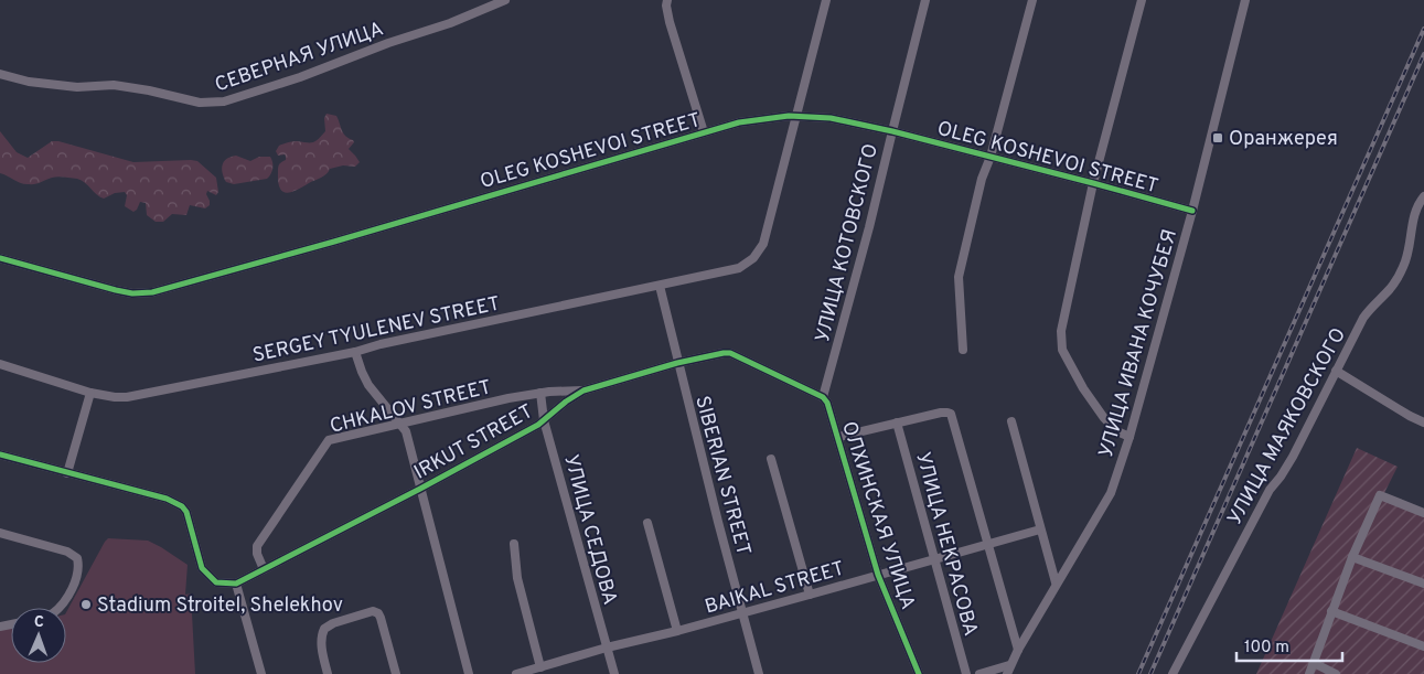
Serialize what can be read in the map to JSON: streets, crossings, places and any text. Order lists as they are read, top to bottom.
{
  "streets": {
    "street": [
      "СЕВЕРНАЯ УЛИЦА",
      "OLEG KOSHEVOI STREET",
      "УЛИЦА КОТОВСКОГО",
      "SERGEY TYULENEV STREET",
      "УЛИЦА ИВАНА КОЧУБЕЯ",
      "CHKALOV STREET",
      "УЛИЦА МАЯКОВСКОГО",
      "IRKUT STREET",
      "SIBERIAN STREET",
      "ОЛХИНСКАЯ УЛИЦА",
      "УЛИЦА СЕДОВА",
      "УЛИЦА НЕКРАСОВА",
      "BAIKAL STREET"
    ]
  },
  "crossings": [
    ["OLEG KOSHEVOI STREET", "УЛИЦА КОТОВСКОГО"],
    ["OLEG KOSHEVOI STREET", "SERGEY TYULENEV STREET"],
    ["OLEG KOSHEVOI STREET", "УЛИЦА ИВАНА КОЧУБЕЯ"],
    ["УЛИЦА КОТОВСКОГО", "IRKUT STREET"],
    ["УЛИЦА КОТОВСКОГО", "ОЛХИНСКАЯ УЛИЦА"],
    ["SERGEY TYULENEV STREET", "SIBERIAN STREET"],
    ["CHKALOV STREET", "IRKUT STREET"],
    ["CHKALOV STREET", "УЛИЦА СЕДОВА"],
    ["IRKUT STREET", "SIBERIAN STREET"],
    ["IRKUT STREET", "ОЛХИНСКАЯ УЛИЦА"],
    ["IRKUT STREET", "УЛИЦА СЕДОВА"],
    ["SIBERIAN STREET", "BAIKAL STREET"],
    ["ОЛХИНСКАЯ УЛИЦА", "BAIKAL STREET"],
    ["УЛИЦА СЕДОВА", "BAIKAL STREET"],
    ["УЛИЦА НЕКРАСОВА", "BAIKAL STREET"]
  ],
  "places": {
    "transit": ["Оранжерея"],
    "other": ["Stadium Stroitel, Shelekhov"]
  },
  "scale_bar": "100 m",
  "north": "top"
}
